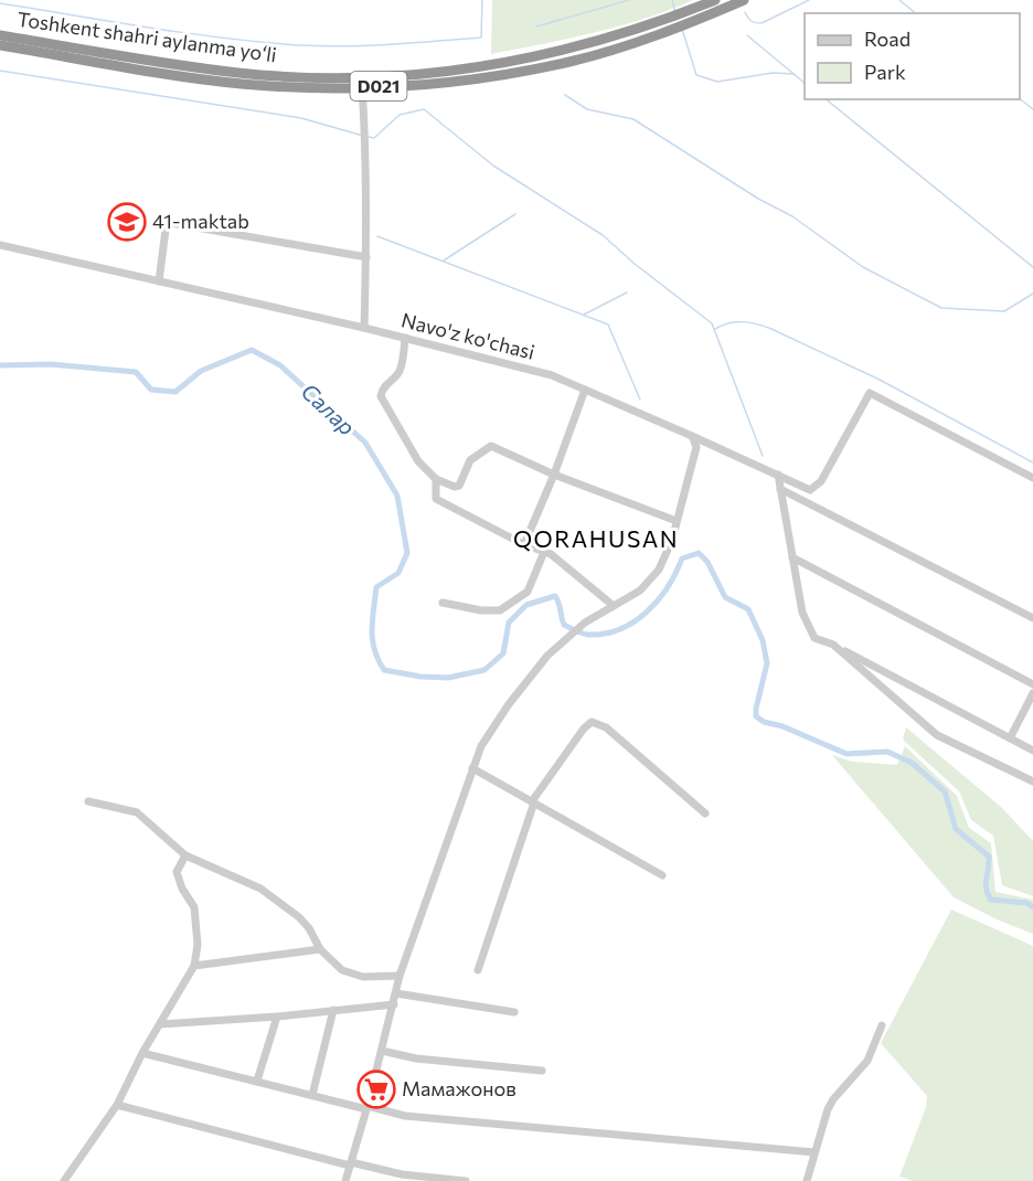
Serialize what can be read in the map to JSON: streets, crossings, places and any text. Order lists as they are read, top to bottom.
{
  "streets": {
    "highway": ["Toshkent shahri aylanma yoʻli", "D021"],
    "street": ["Navo'z ko'chasi"]
  },
  "districts": ["QORAHUSAN"],
  "water": ["Салар"],
  "places": {
    "school or university": ["41-maktab"],
    "supermarket": ["Мамажонов"]
  },
  "legend": ["Road", "Park"]
}
